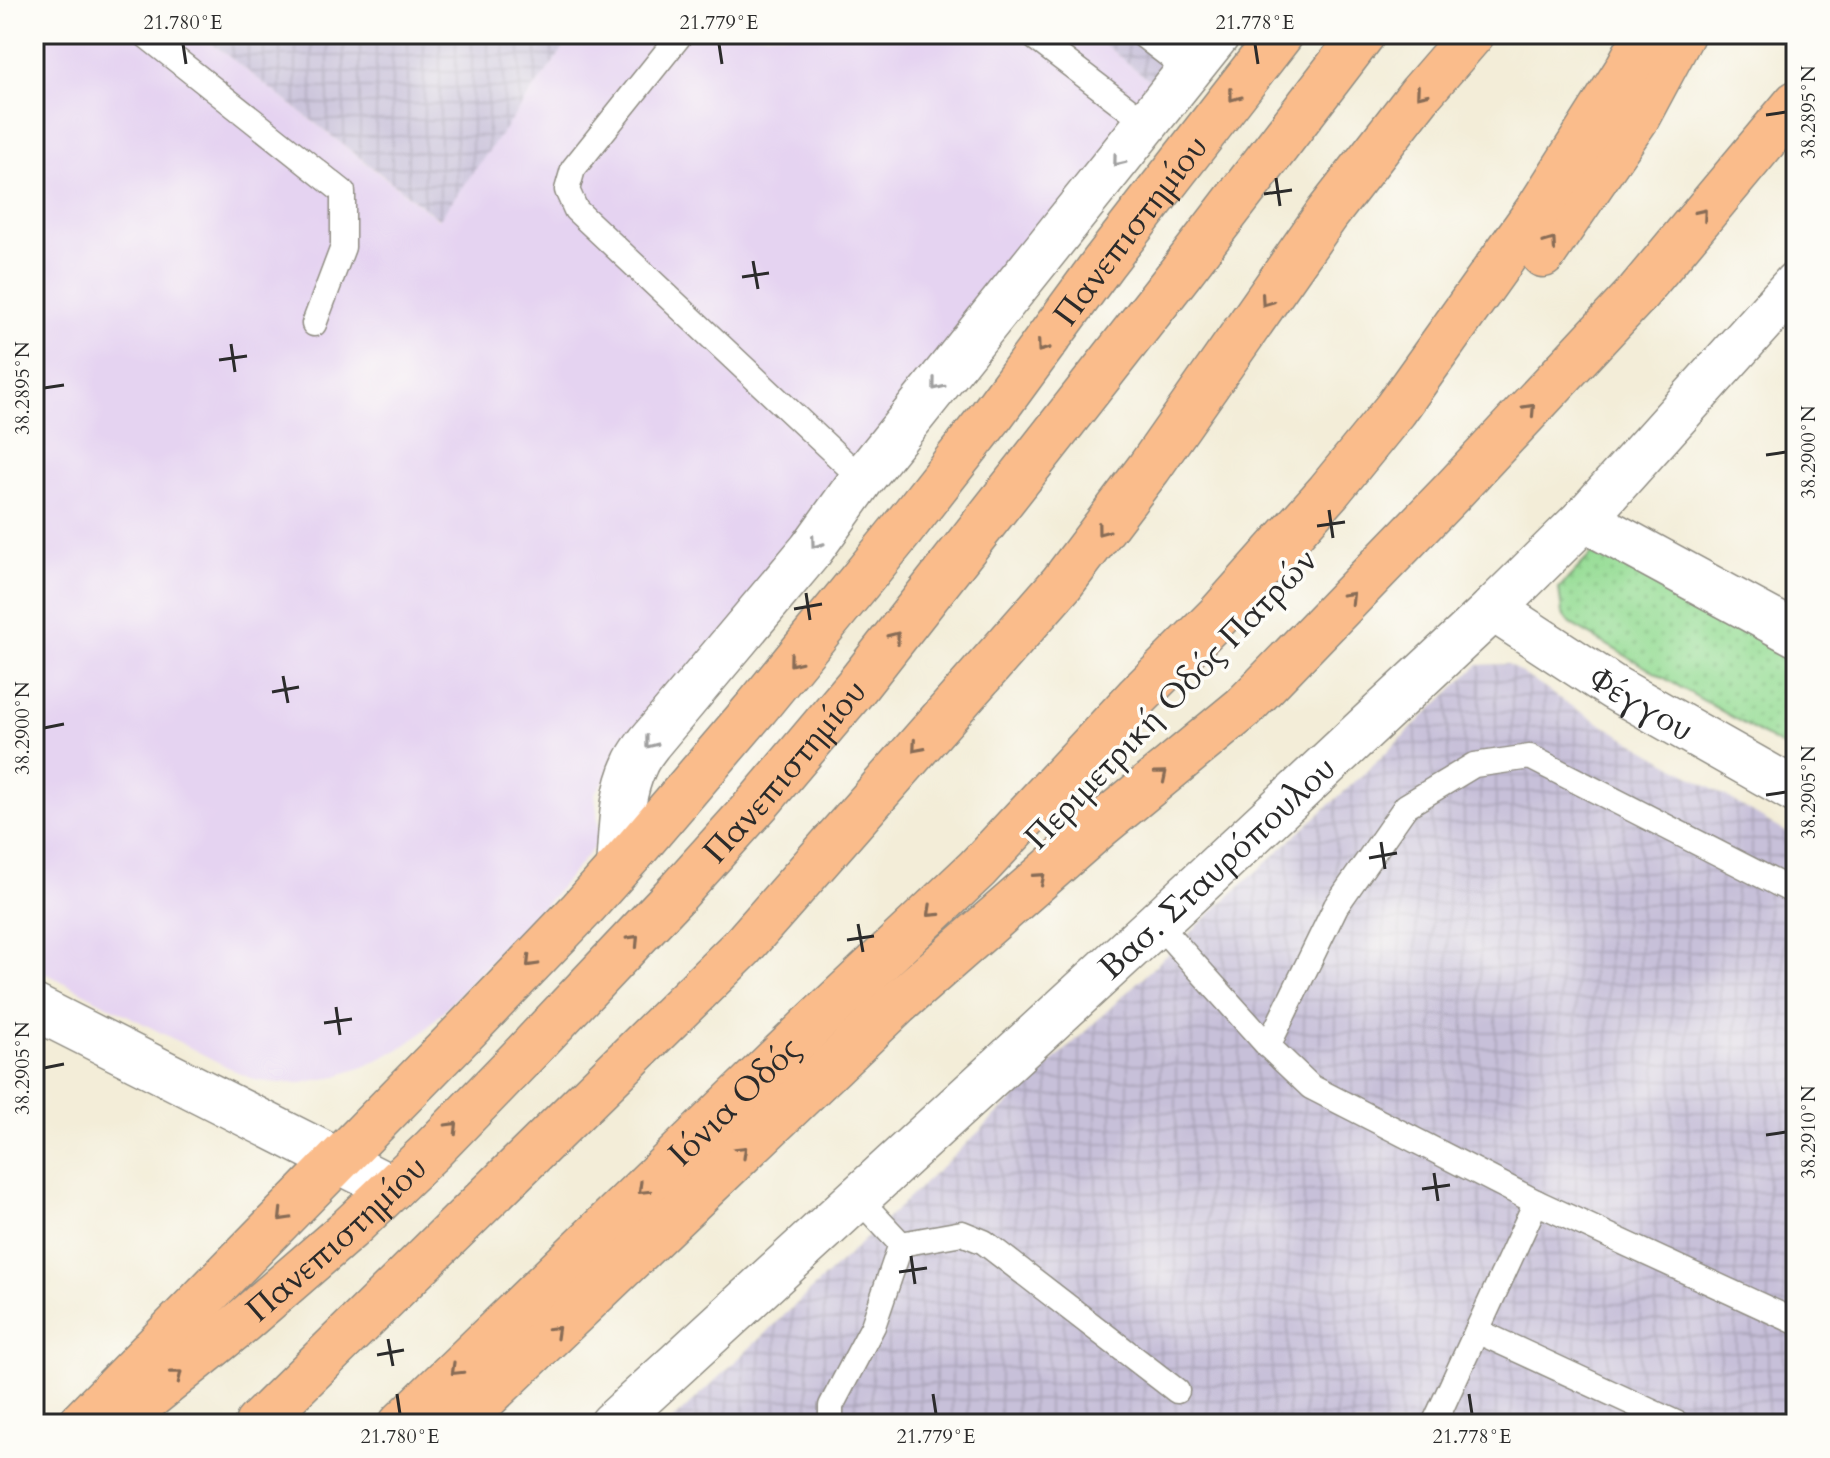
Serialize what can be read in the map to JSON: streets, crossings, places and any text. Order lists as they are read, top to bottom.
{
  "streets": {
    "main road": ["Πανεπιστημίου", "Περιμετρική Οδός Πατρών", "Ιόνια Οδός"],
    "street": ["Φέγγου", "Βασ. Σταυρόπουλου"]
  },
  "crossings": [
    ["Περιμετρική Οδός Πατρών", "Ιόνια Οδός"],
    ["Φέγγου", "Βασ. Σταυρόπουλου"]
  ],
  "coordinates": [
    "21.780°E",
    "21.779°E",
    "21.778°E",
    "38.2895°N",
    "38.2900°N",
    "38.2905°N",
    "38.2910°N"
  ]
}
